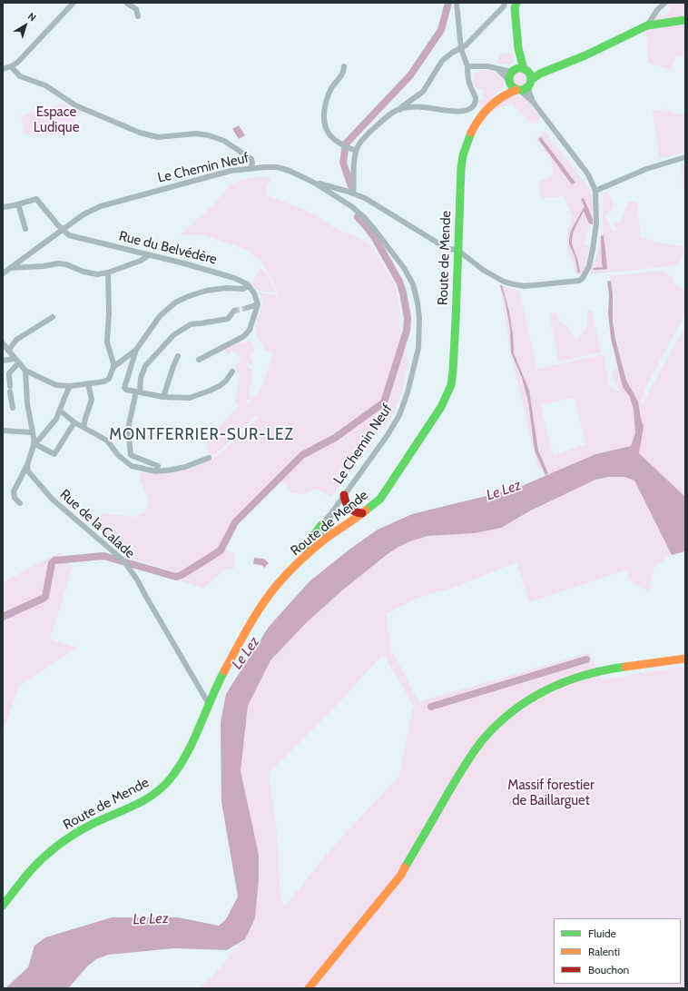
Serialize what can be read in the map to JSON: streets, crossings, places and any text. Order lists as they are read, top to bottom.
{
  "streets": {
    "street": [
      "Le Chemin Neuf",
      "Rue du Belvédère",
      "Route de Mende",
      "Rue de la Calade"
    ]
  },
  "crossings": [
    ["Le Chemin Neuf", "Rue du Belvédère"],
    ["Le Chemin Neuf", "Route de Mende"],
    ["Route de Mende", "Rue de la Calade"]
  ],
  "districts": ["MONTFERRIER-SUR-LEZ"],
  "water": ["Le Lez"],
  "parks": ["Espace Ludique", "Massif forestier de Baillarguet"],
  "legend": ["Fluide", "Ralenti", "Bouchon"],
  "north": "top right"
}
